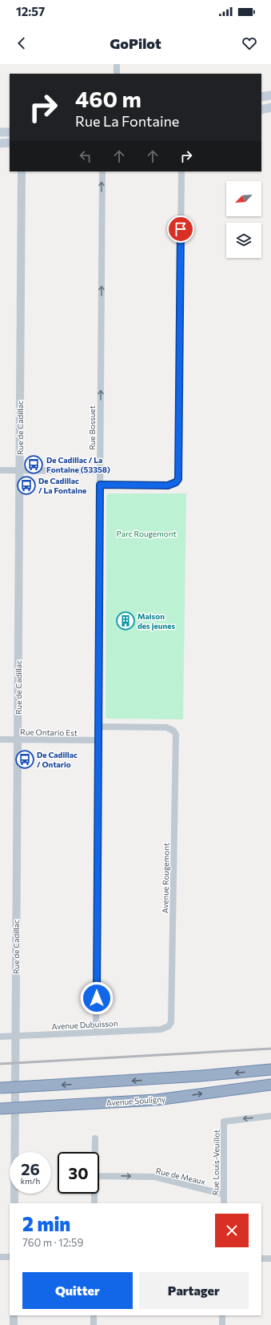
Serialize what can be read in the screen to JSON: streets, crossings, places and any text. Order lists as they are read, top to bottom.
{
  "streets": {
    "highway": ["Avenue Souligny"],
    "street": [
      "Rue de Cadillac",
      "Rue Bossuet",
      "Rue Ontario Est",
      "Avenue Rougemont",
      "Avenue Dubuisson",
      "Rue Louis-Veuillot",
      "Rue de Meaux"
    ]
  },
  "crossings": [
    ["Rue de Cadillac", "Rue Ontario Est"],
    ["Rue Bossuet", "Rue Ontario Est"],
    ["Rue Bossuet", "Avenue Rougemont"],
    ["Rue Bossuet", "Avenue Dubuisson"],
    ["Avenue Rougemont", "Avenue Dubuisson"],
    ["Rue Louis-Veuillot", "Rue de Meaux"]
  ],
  "one_way": ["Rue de Meaux"],
  "parks": ["Parc Rougemont"],
  "places": {
    "bus stop": ["De Cadillac / La Fontaine (53358)", "De Cadillac / La Fontaine", "De Cadillac / Ontario"],
    "building": ["Maison des jeunes"]
  },
  "north": "bottom left",
  "page": {
    "status": "12:57",
    "header": "GoPilot",
    "turn": ["460 m", "Rue La Fontaine"],
    "speed": "26 km/h",
    "limit": "30",
    "heading": ["2 min", "760 m · 12:59"],
    "buttons": ["Quitter", "Partager"]
  }
}
